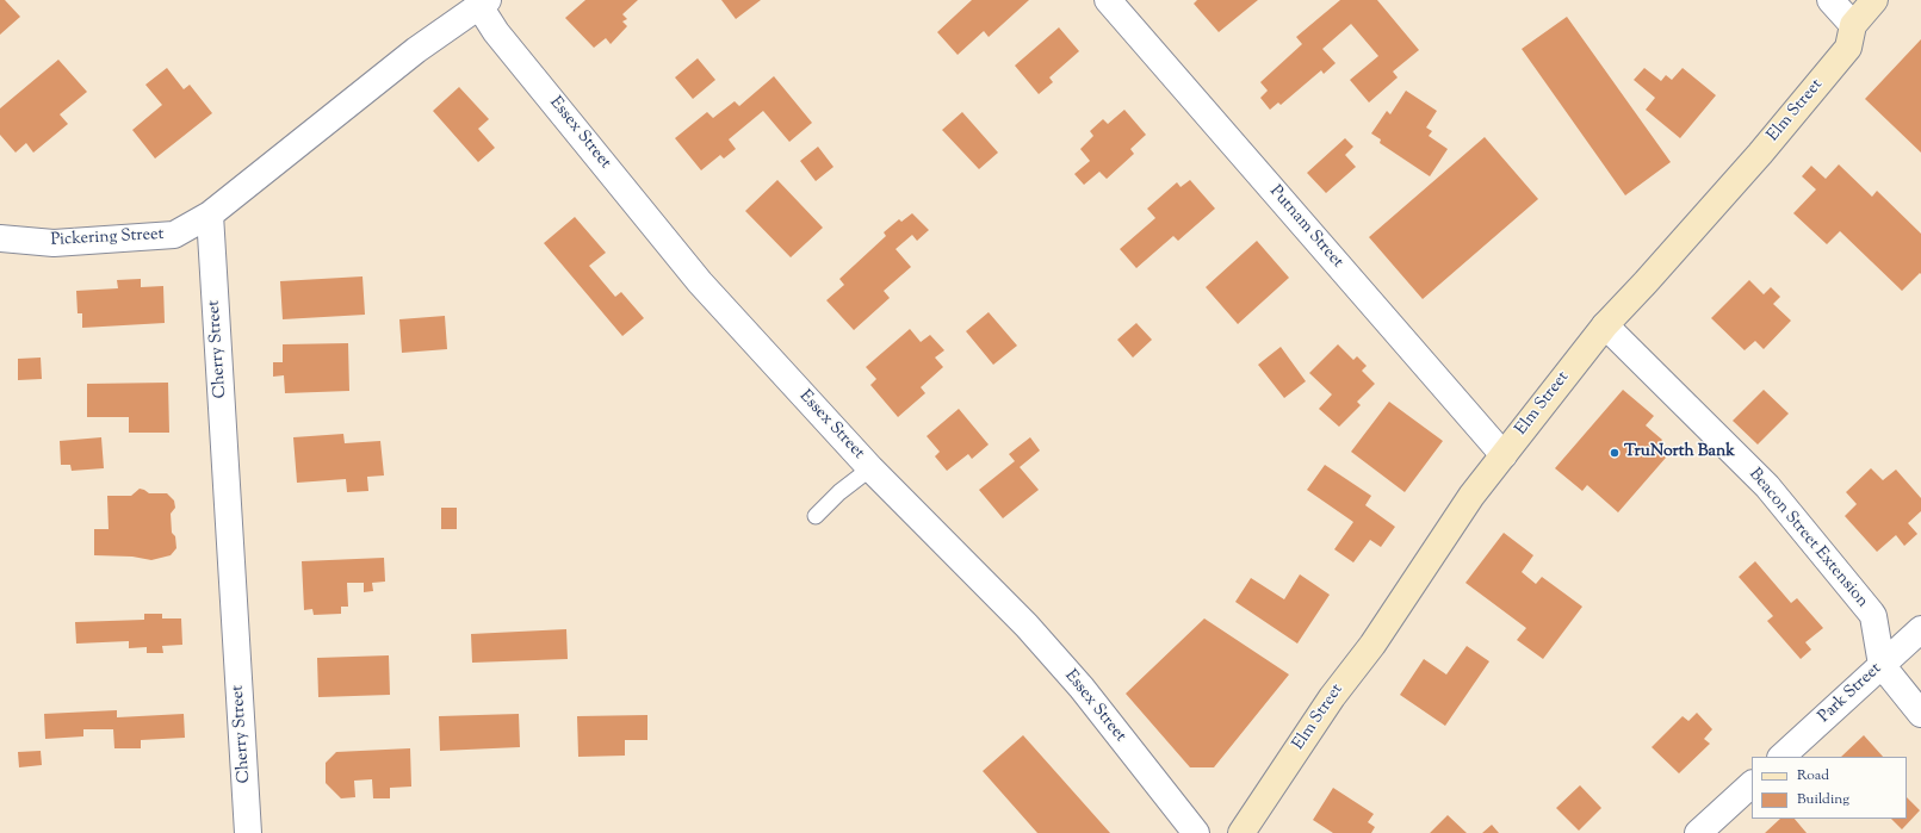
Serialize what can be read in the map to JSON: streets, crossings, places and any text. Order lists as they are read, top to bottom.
{
  "streets": {
    "main road": ["Elm Street"],
    "street": [
      "Essex Street",
      "Putnam Street",
      "Pickering Street",
      "Cherry Street",
      "Beacon Street Extension",
      "Park Street"
    ]
  },
  "crossings": [
    ["Elm Street", "Putnam Street"],
    ["Elm Street", "Beacon Street Extension"],
    ["Pickering Street", "Cherry Street"],
    ["Beacon Street Extension", "Park Street"]
  ],
  "places": ["TruNorth Bank"],
  "legend": ["Road", "Building"]
}
